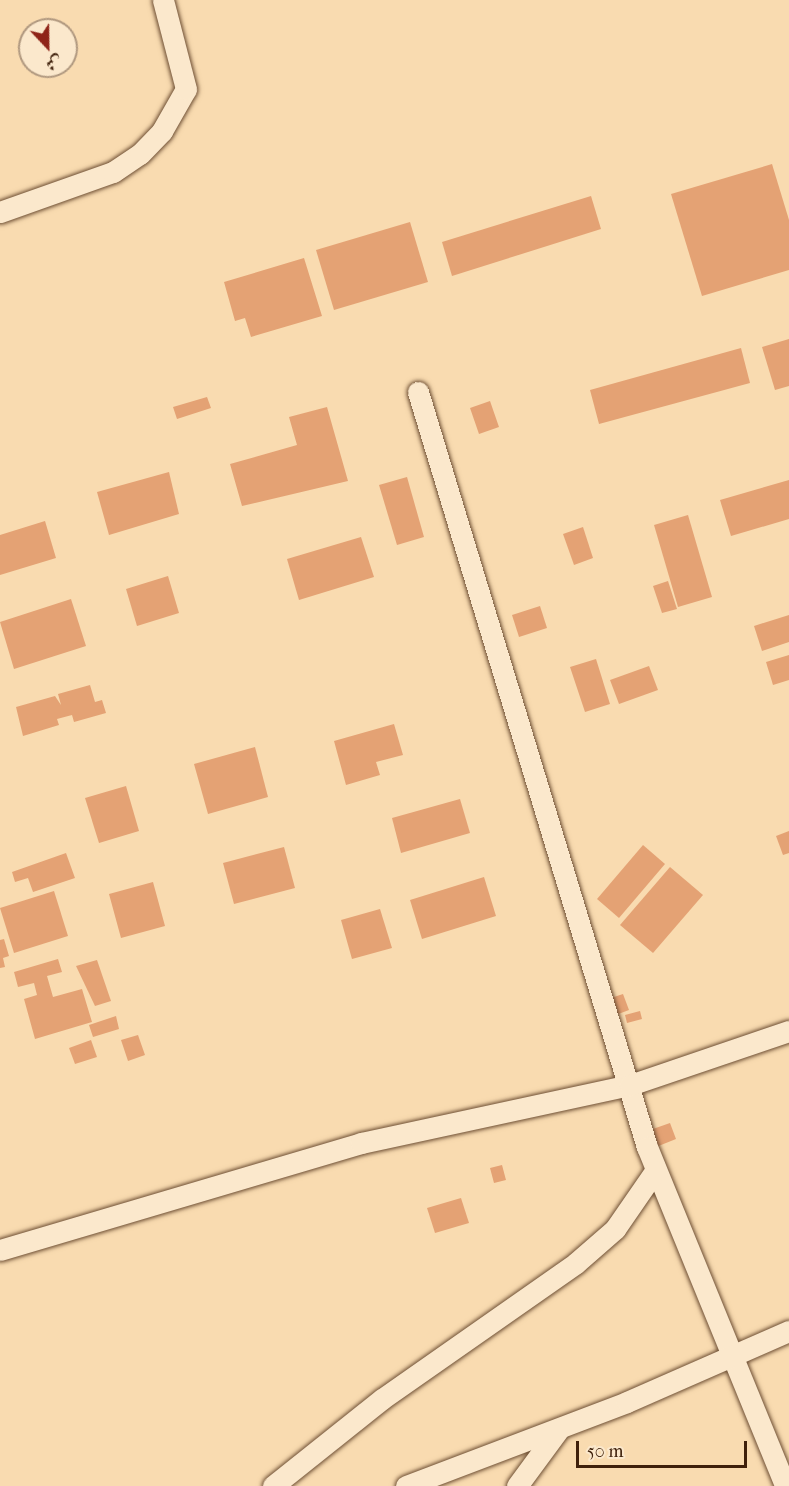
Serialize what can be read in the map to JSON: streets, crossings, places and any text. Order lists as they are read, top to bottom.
{
  "scale_bar": "50 m",
  "north": "bottom"
}
